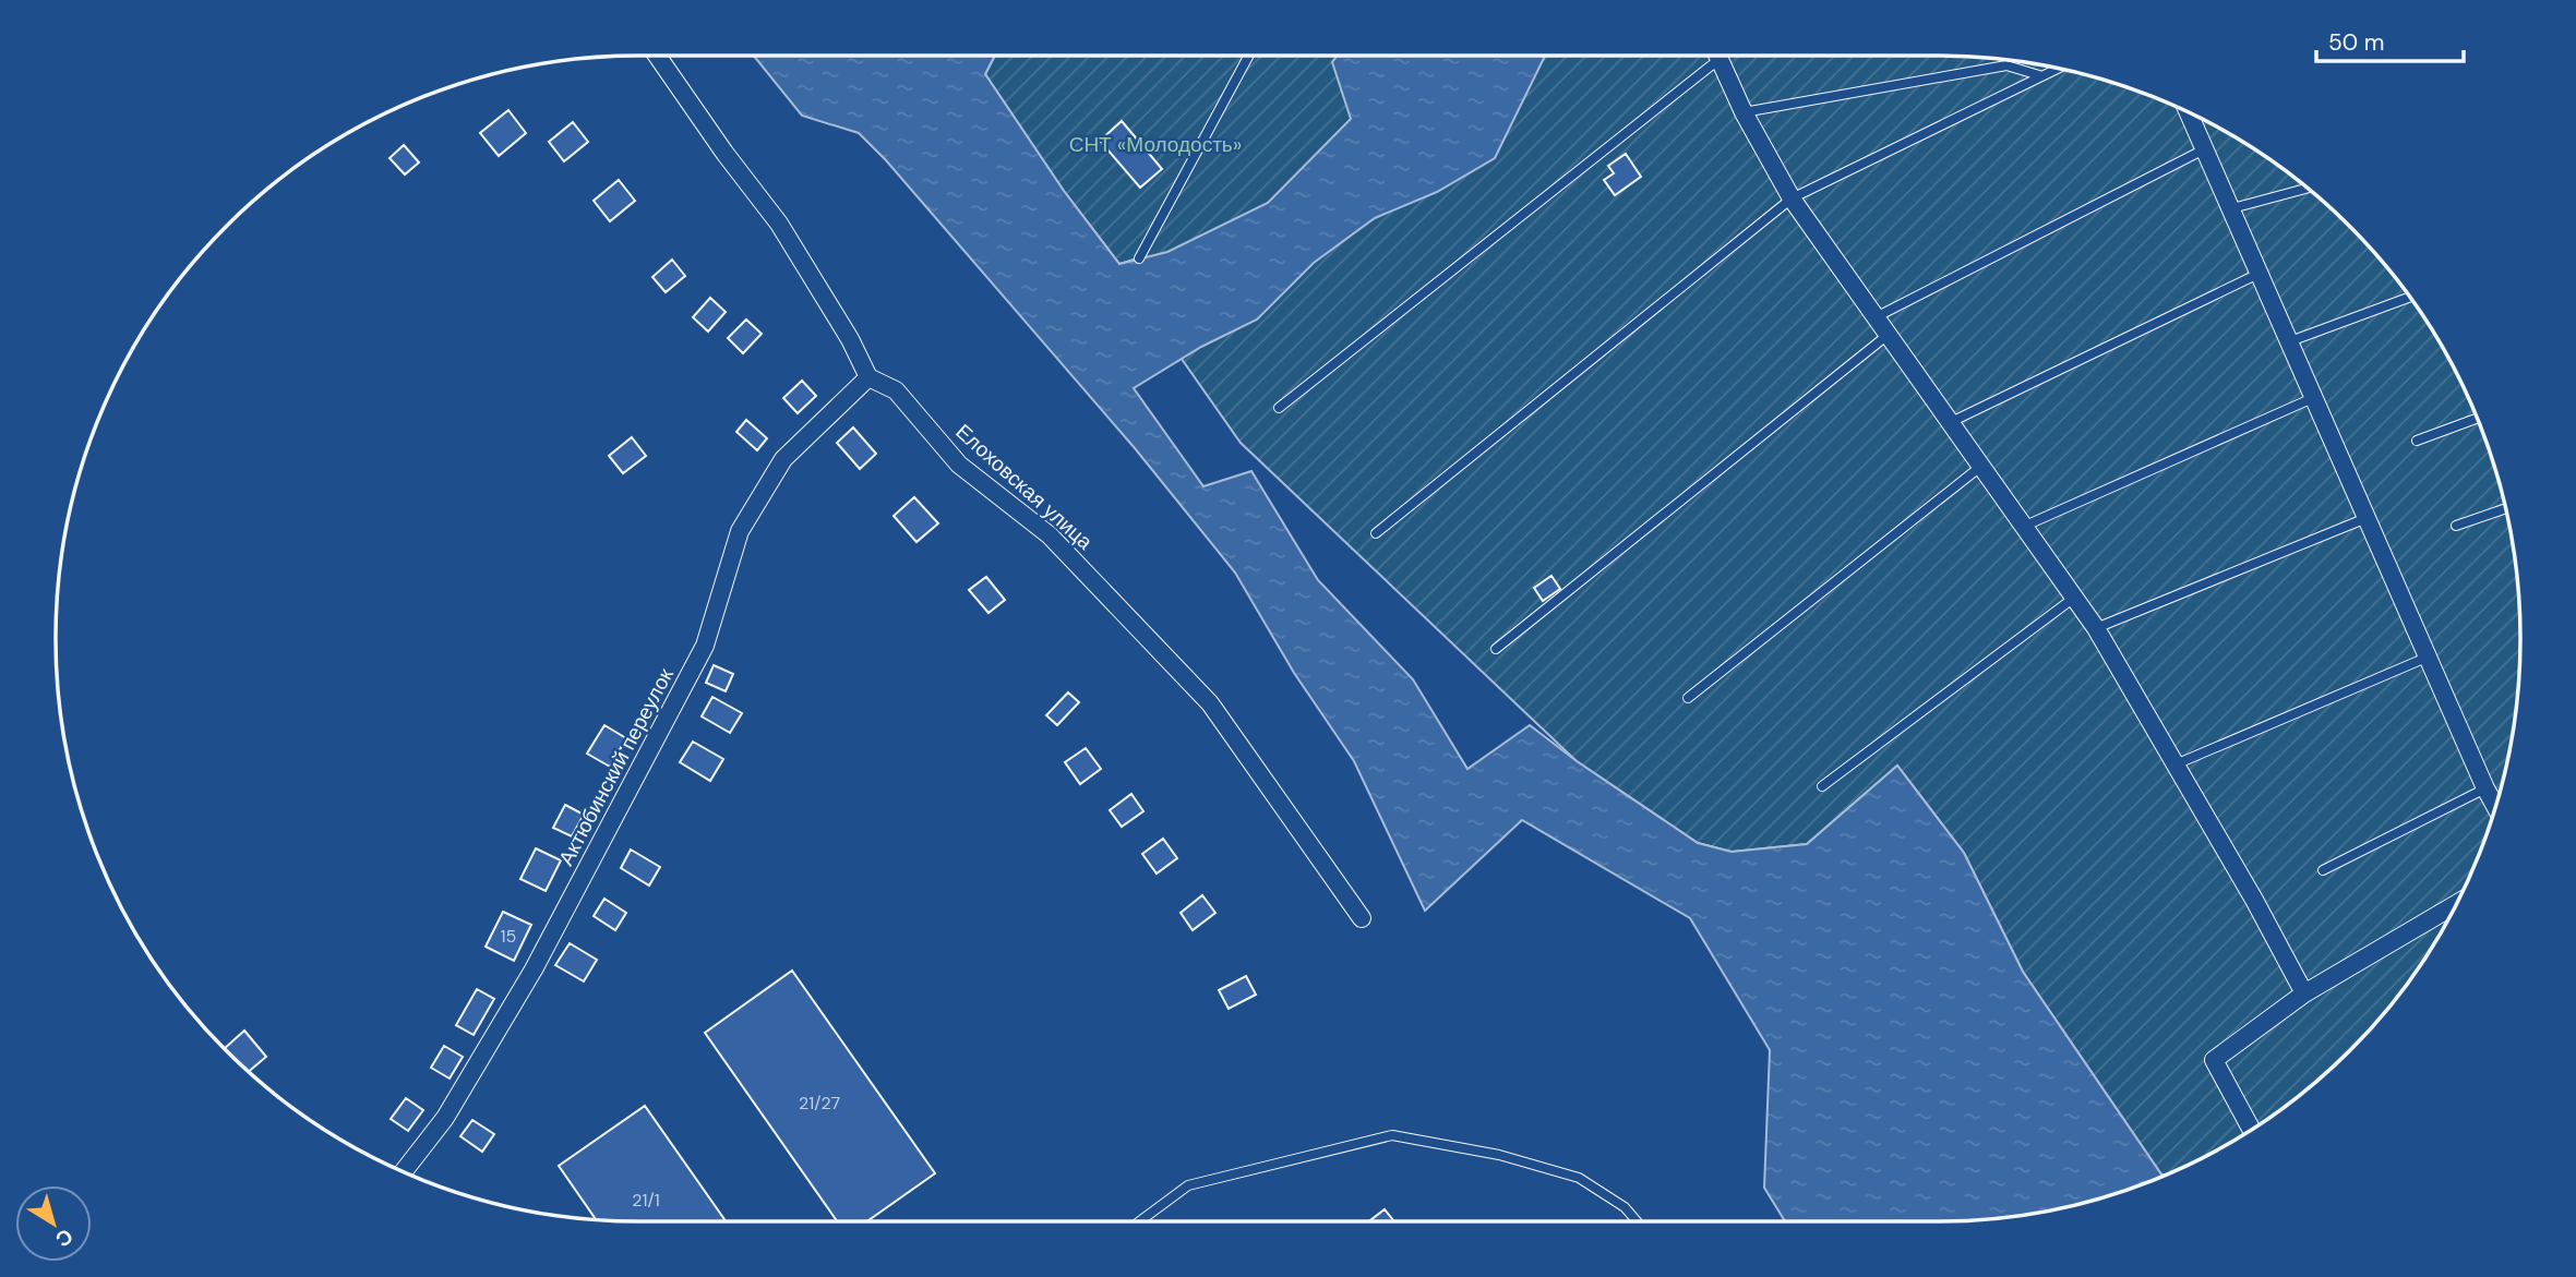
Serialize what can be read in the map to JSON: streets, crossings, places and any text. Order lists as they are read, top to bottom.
{
  "streets": {
    "street": ["Елоховская улица", "Актюбинский переулок"]
  },
  "crossings": [
    ["Елоховская улица", "Актюбинский переулок"]
  ],
  "parks": ["СНТ «Молодость»"],
  "house_numbers": ["15", "21/27", "21/1"],
  "scale_bar": "50 m",
  "north": "bottom right"
}
